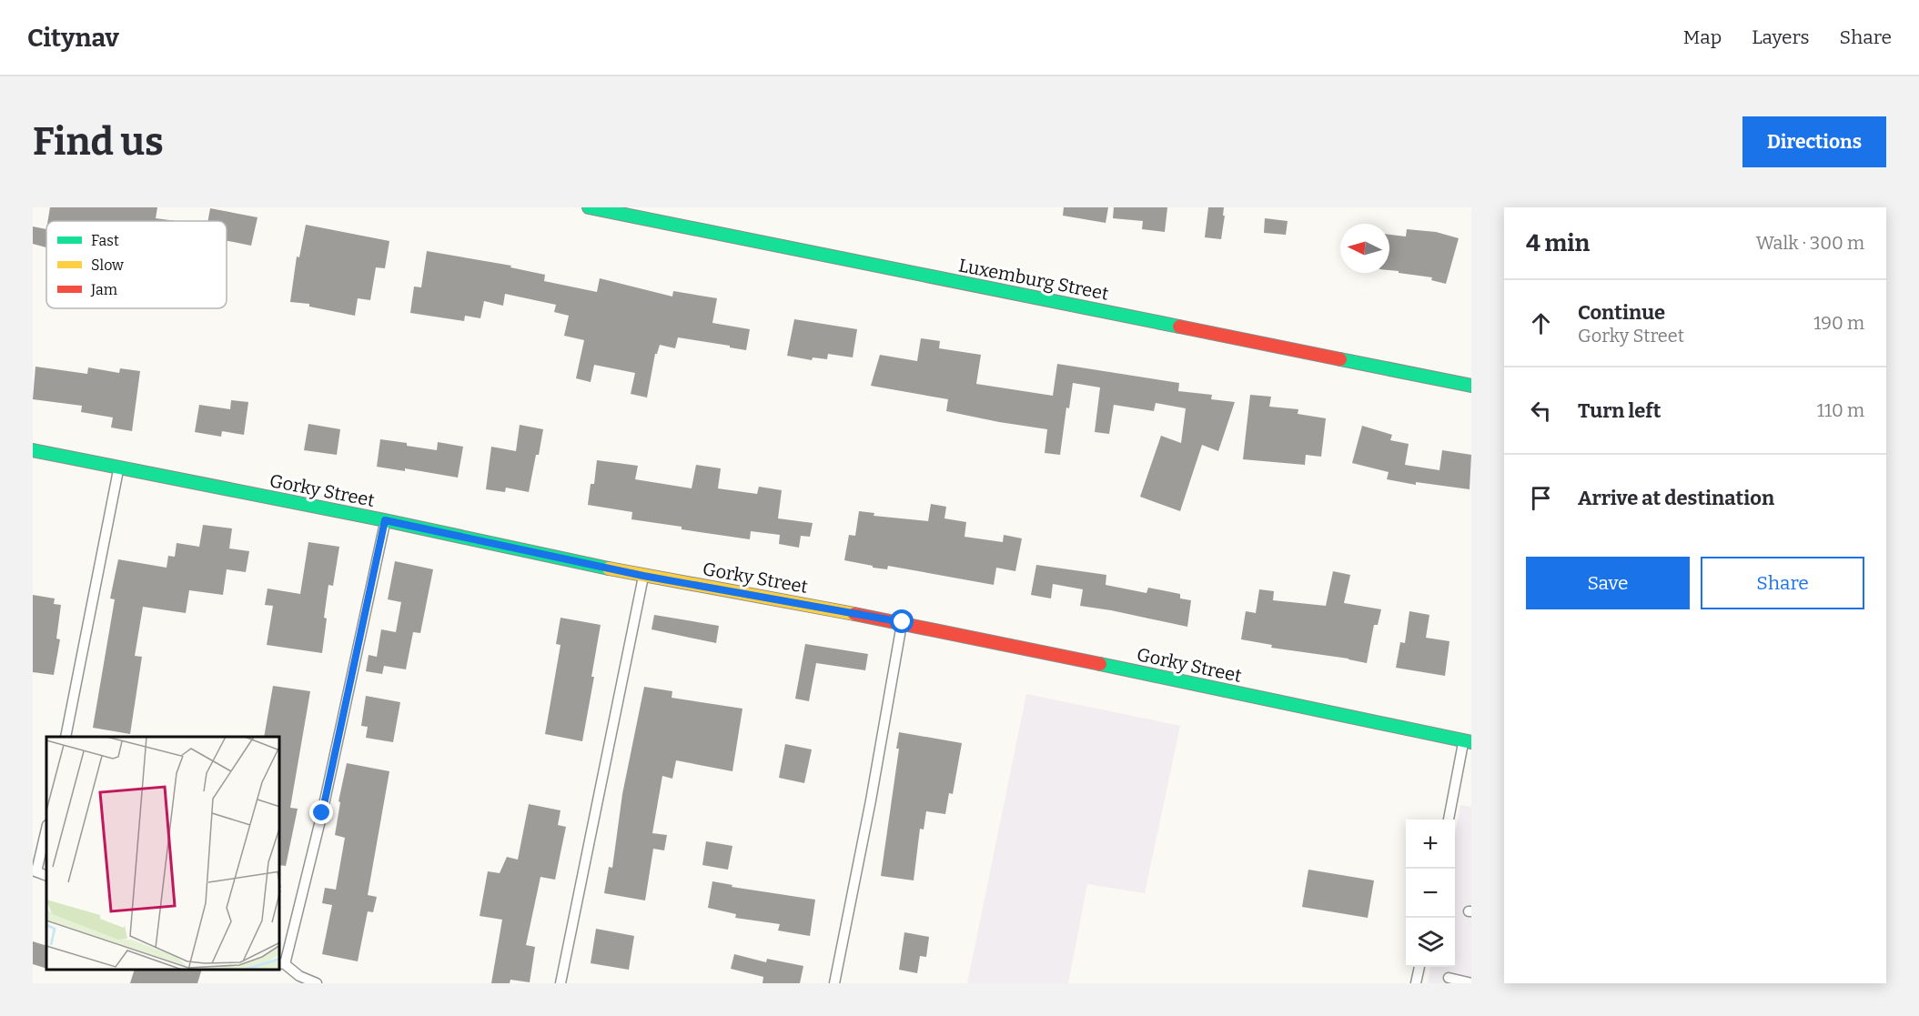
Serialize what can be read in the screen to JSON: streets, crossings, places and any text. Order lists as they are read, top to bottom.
{
  "streets": {
    "street": ["Luxemburg Street", "Gorky Street"]
  },
  "legend": ["Fast", "Slow", "Jam"],
  "north": "left",
  "page": {
    "header": "Citynav",
    "nav": ["Map", "Layers", "Share"],
    "buttons": [
      "Directions",
      ["Save", "Share"]
    ],
    "title": "Find us",
    "heading": ["4 min", "Walk · 300 m"],
    "list": [
      ["Continue", "Gorky Street", "190 m"],
      ["Turn left", "110 m"],
      "Arrive at destination"
    ],
    "map_buttons": ["+", "−"]
  }
}
